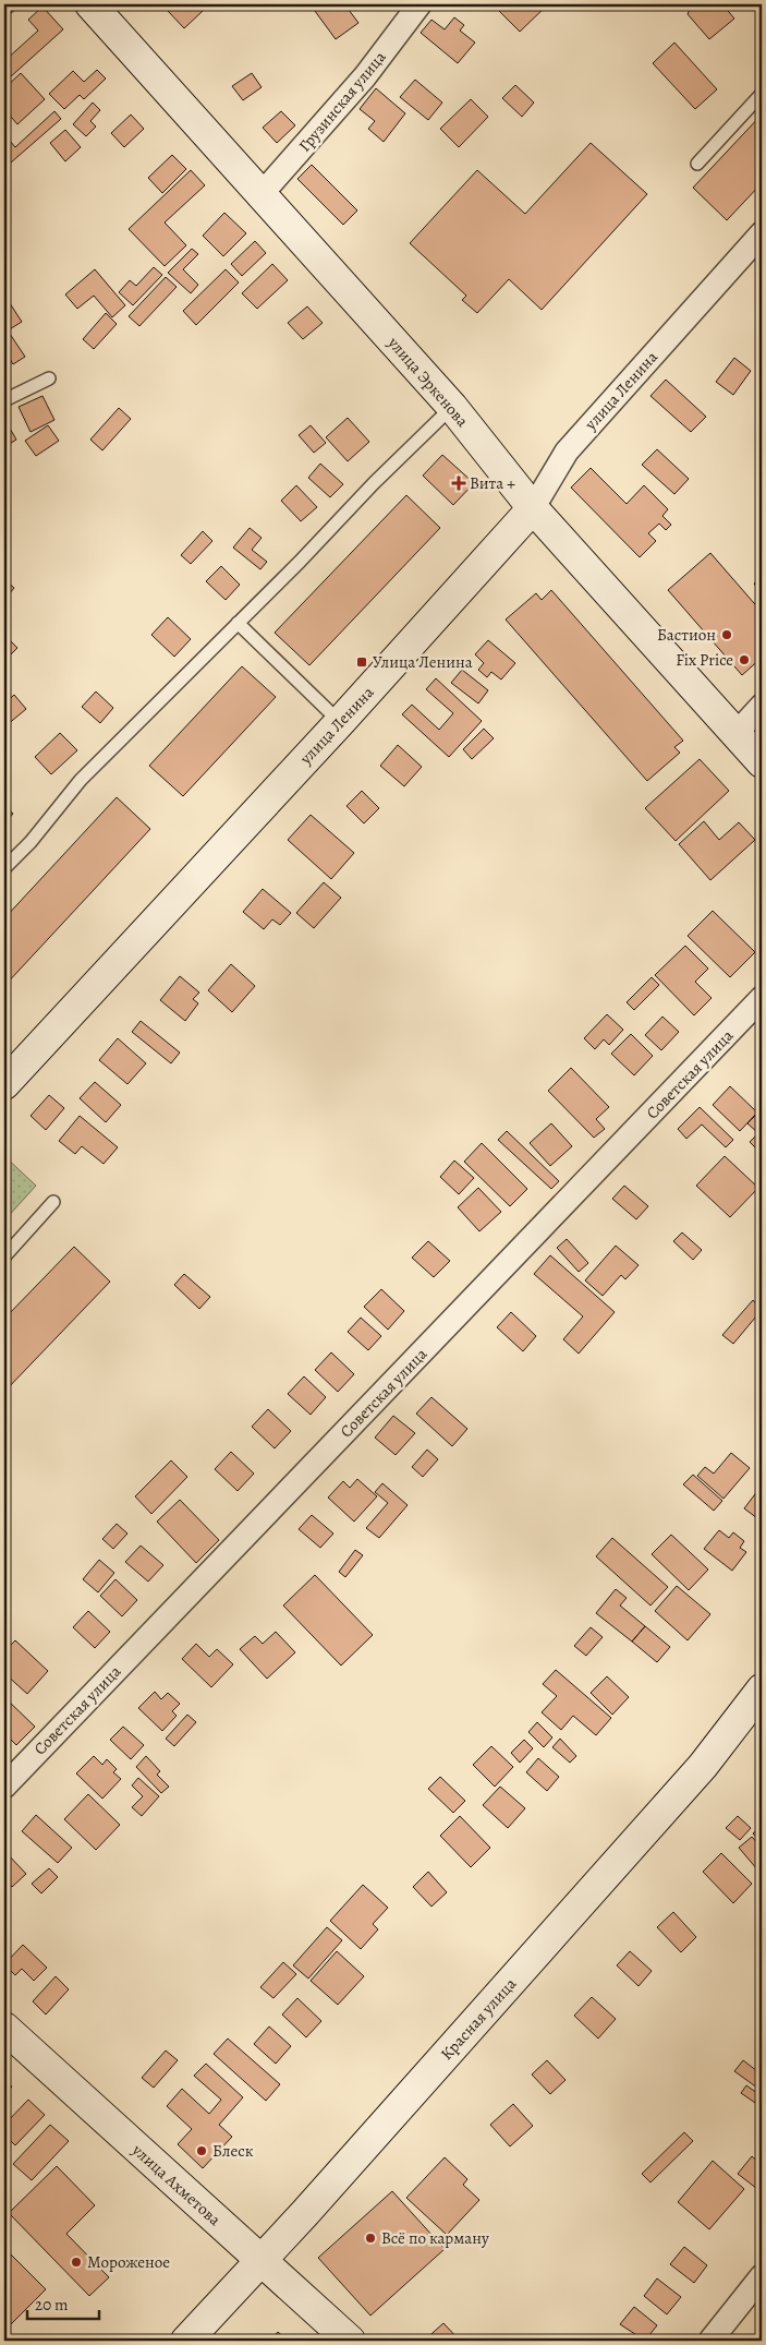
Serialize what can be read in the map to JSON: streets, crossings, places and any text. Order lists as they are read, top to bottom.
{
  "streets": {
    "street": [
      "Грузинская улица",
      "улица Эркенова",
      "улица Ленина",
      "Советская улица",
      "Красная улица",
      "улица Ахметова"
    ]
  },
  "crossings": [
    ["Грузинская улица", "улица Эркенова"],
    ["улица Эркенова", "улица Ленина"],
    ["Красная улица", "улица Ахметова"]
  ],
  "places": {
    "health": ["Вита +"],
    "other": [
      "Бастион",
      "Fix Price",
      "Блеск",
      "Всё по карману",
      "Мороженое"
    ],
    "transit": ["Улица Ленина"]
  },
  "scale_bar": "20 m"
}
